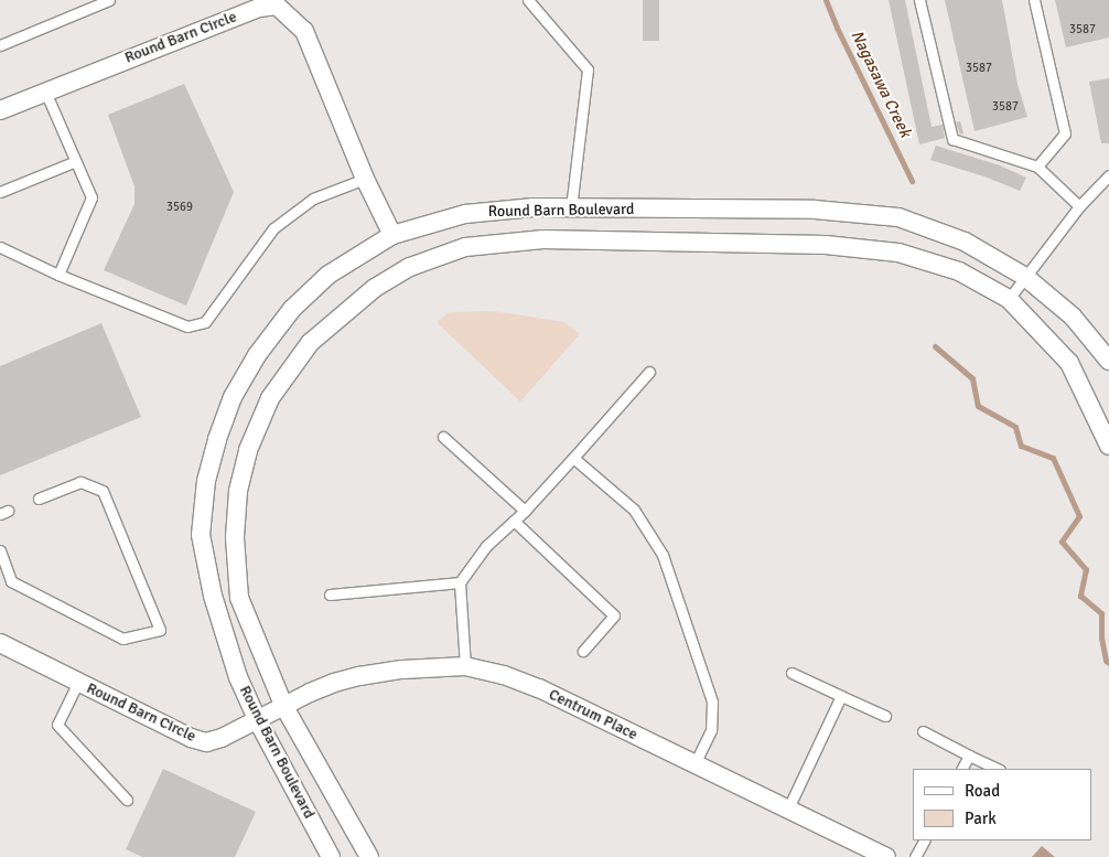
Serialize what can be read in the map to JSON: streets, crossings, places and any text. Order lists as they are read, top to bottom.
{
  "streets": {
    "street": ["Round Barn Circle", "Round Barn Boulevard", "Centrum Place"]
  },
  "crossings": [
    ["Round Barn Circle", "Round Barn Boulevard"],
    ["Round Barn Circle", "Centrum Place"],
    ["Round Barn Boulevard", "Centrum Place"]
  ],
  "water": ["Nagasawa Creek"],
  "house_numbers": [
    "3587",
    "3587",
    "3587",
    "3569"
  ],
  "legend": ["Road", "Park"]
}
